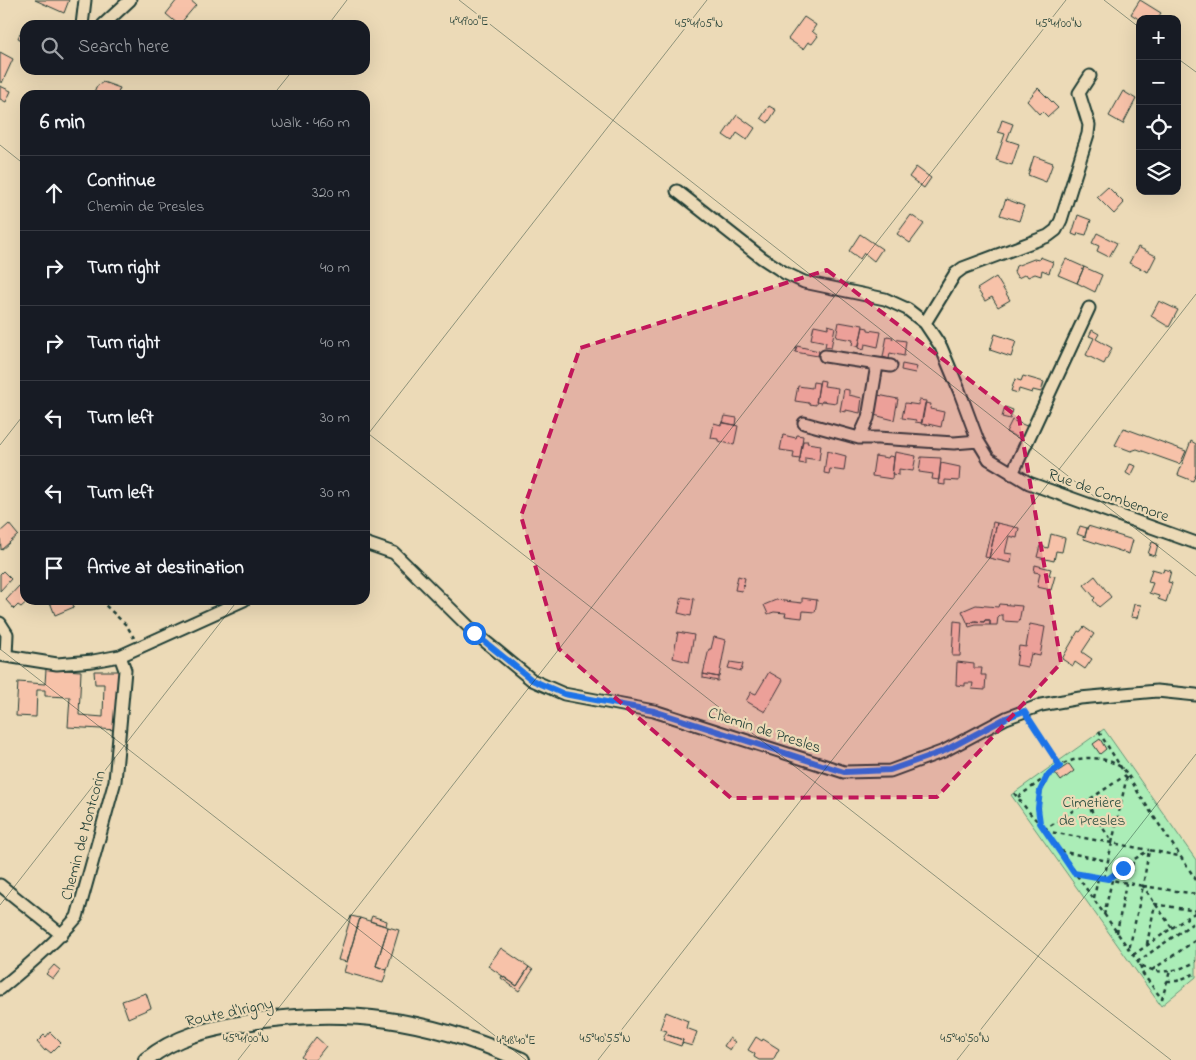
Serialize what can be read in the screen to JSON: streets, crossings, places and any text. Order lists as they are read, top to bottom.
{
  "streets": {
    "street": [
      "Rue de Combemore",
      "Chemin de Presles",
      "Chemin de Montcorin",
      "Route d'Irigny"
    ]
  },
  "parks": ["Cimetière de Presles"],
  "page": {
    "map_buttons": ["+", "−"],
    "search": "Search here",
    "heading": ["6 min", "Walk · 460 m"],
    "list": [
      ["Continue", "Chemin de Presles", "320 m"],
      ["Turn right", "40 m"],
      ["Turn right", "40 m"],
      ["Turn left", "30 m"],
      ["Turn left", "30 m"],
      "Arrive at destination"
    ]
  },
  "coordinates": [
    "4°49'00\"E",
    "45°41'05\"N",
    "45°41'00\"N",
    "45°40'55\"N",
    "45°40'50\"N",
    "4°48'40\"E"
  ]
}
